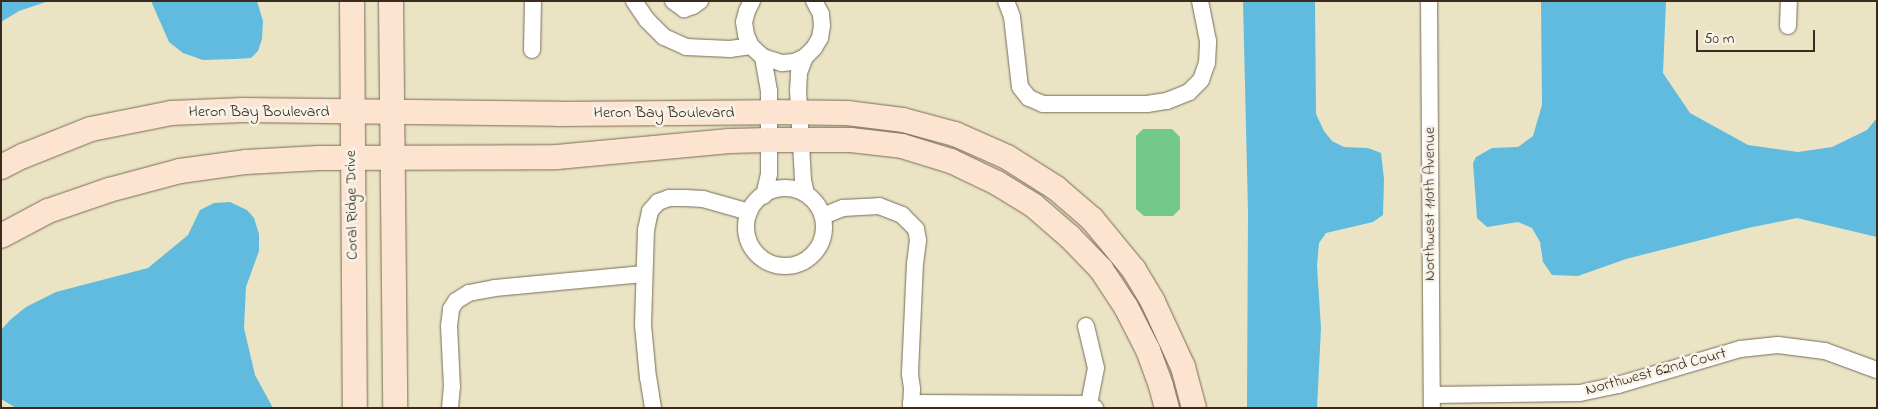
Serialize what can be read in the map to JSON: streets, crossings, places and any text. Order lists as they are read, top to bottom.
{
  "streets": {
    "street": [
      "Heron Bay Boulevard",
      "Northwest 110th Avenue",
      "Coral Ridge Drive",
      "Northwest 62nd Court"
    ]
  },
  "crossings": [
    ["Heron Bay Boulevard", "Coral Ridge Drive"],
    ["Northwest 110th Avenue", "Northwest 62nd Court"]
  ],
  "scale_bar": "50 m"
}
